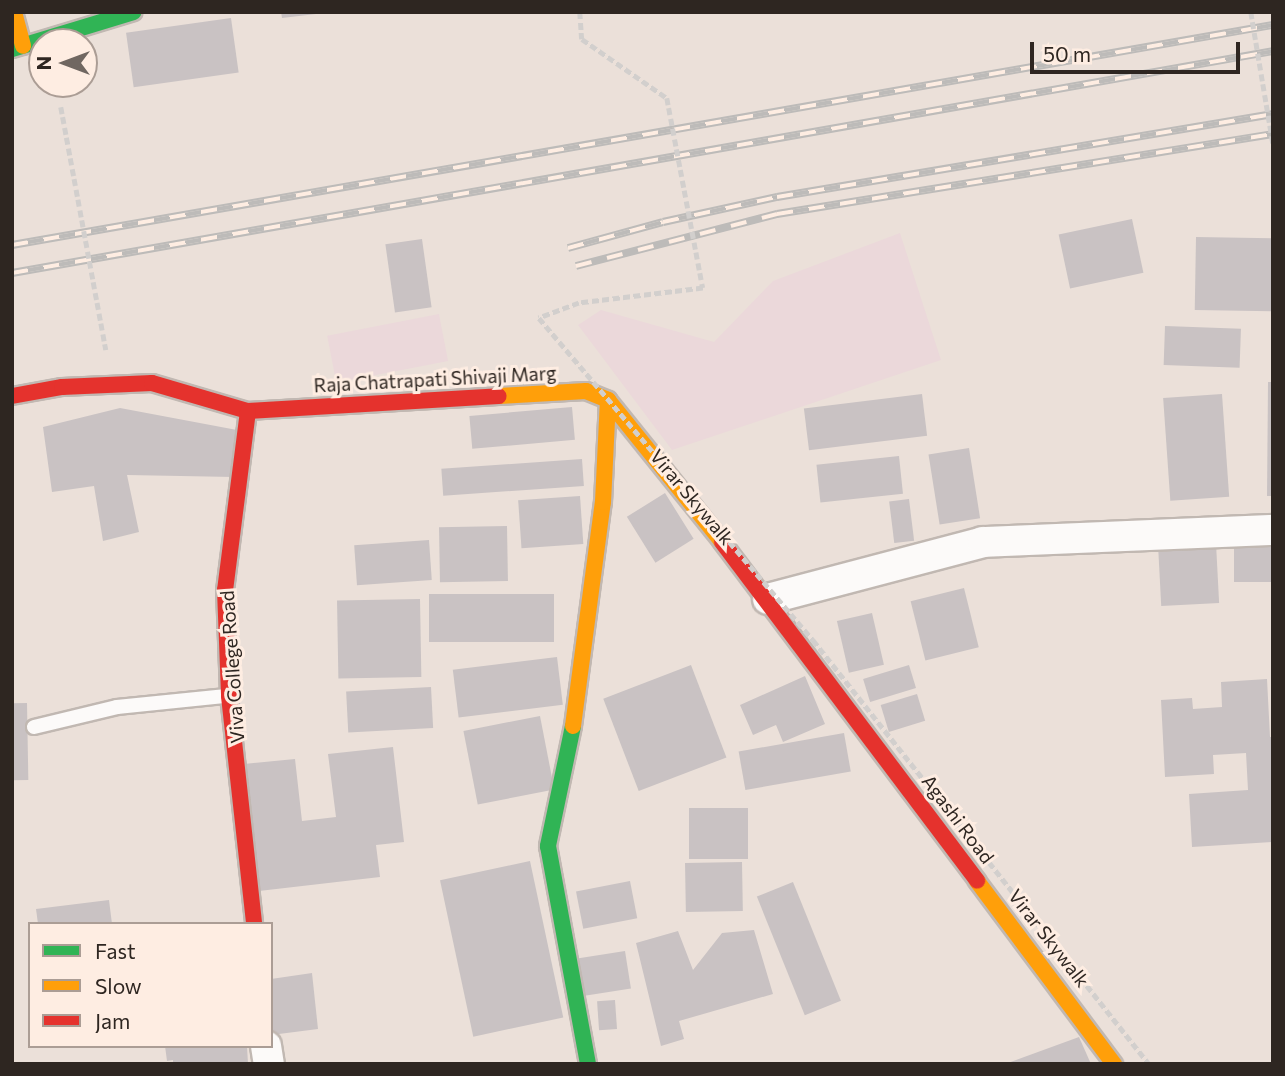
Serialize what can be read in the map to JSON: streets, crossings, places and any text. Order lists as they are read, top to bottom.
{
  "streets": {
    "street": ["Raja Chatrapati Shivaji Marg", "Viva College Road", "Agashi Road"],
    "path": ["Virar Skywalk"]
  },
  "crossings": [
    ["Raja Chatrapati Shivaji Marg", "Viva College Road"]
  ],
  "legend": ["Fast", "Slow", "Jam"],
  "scale_bar": "50 m",
  "north": "left"
}
